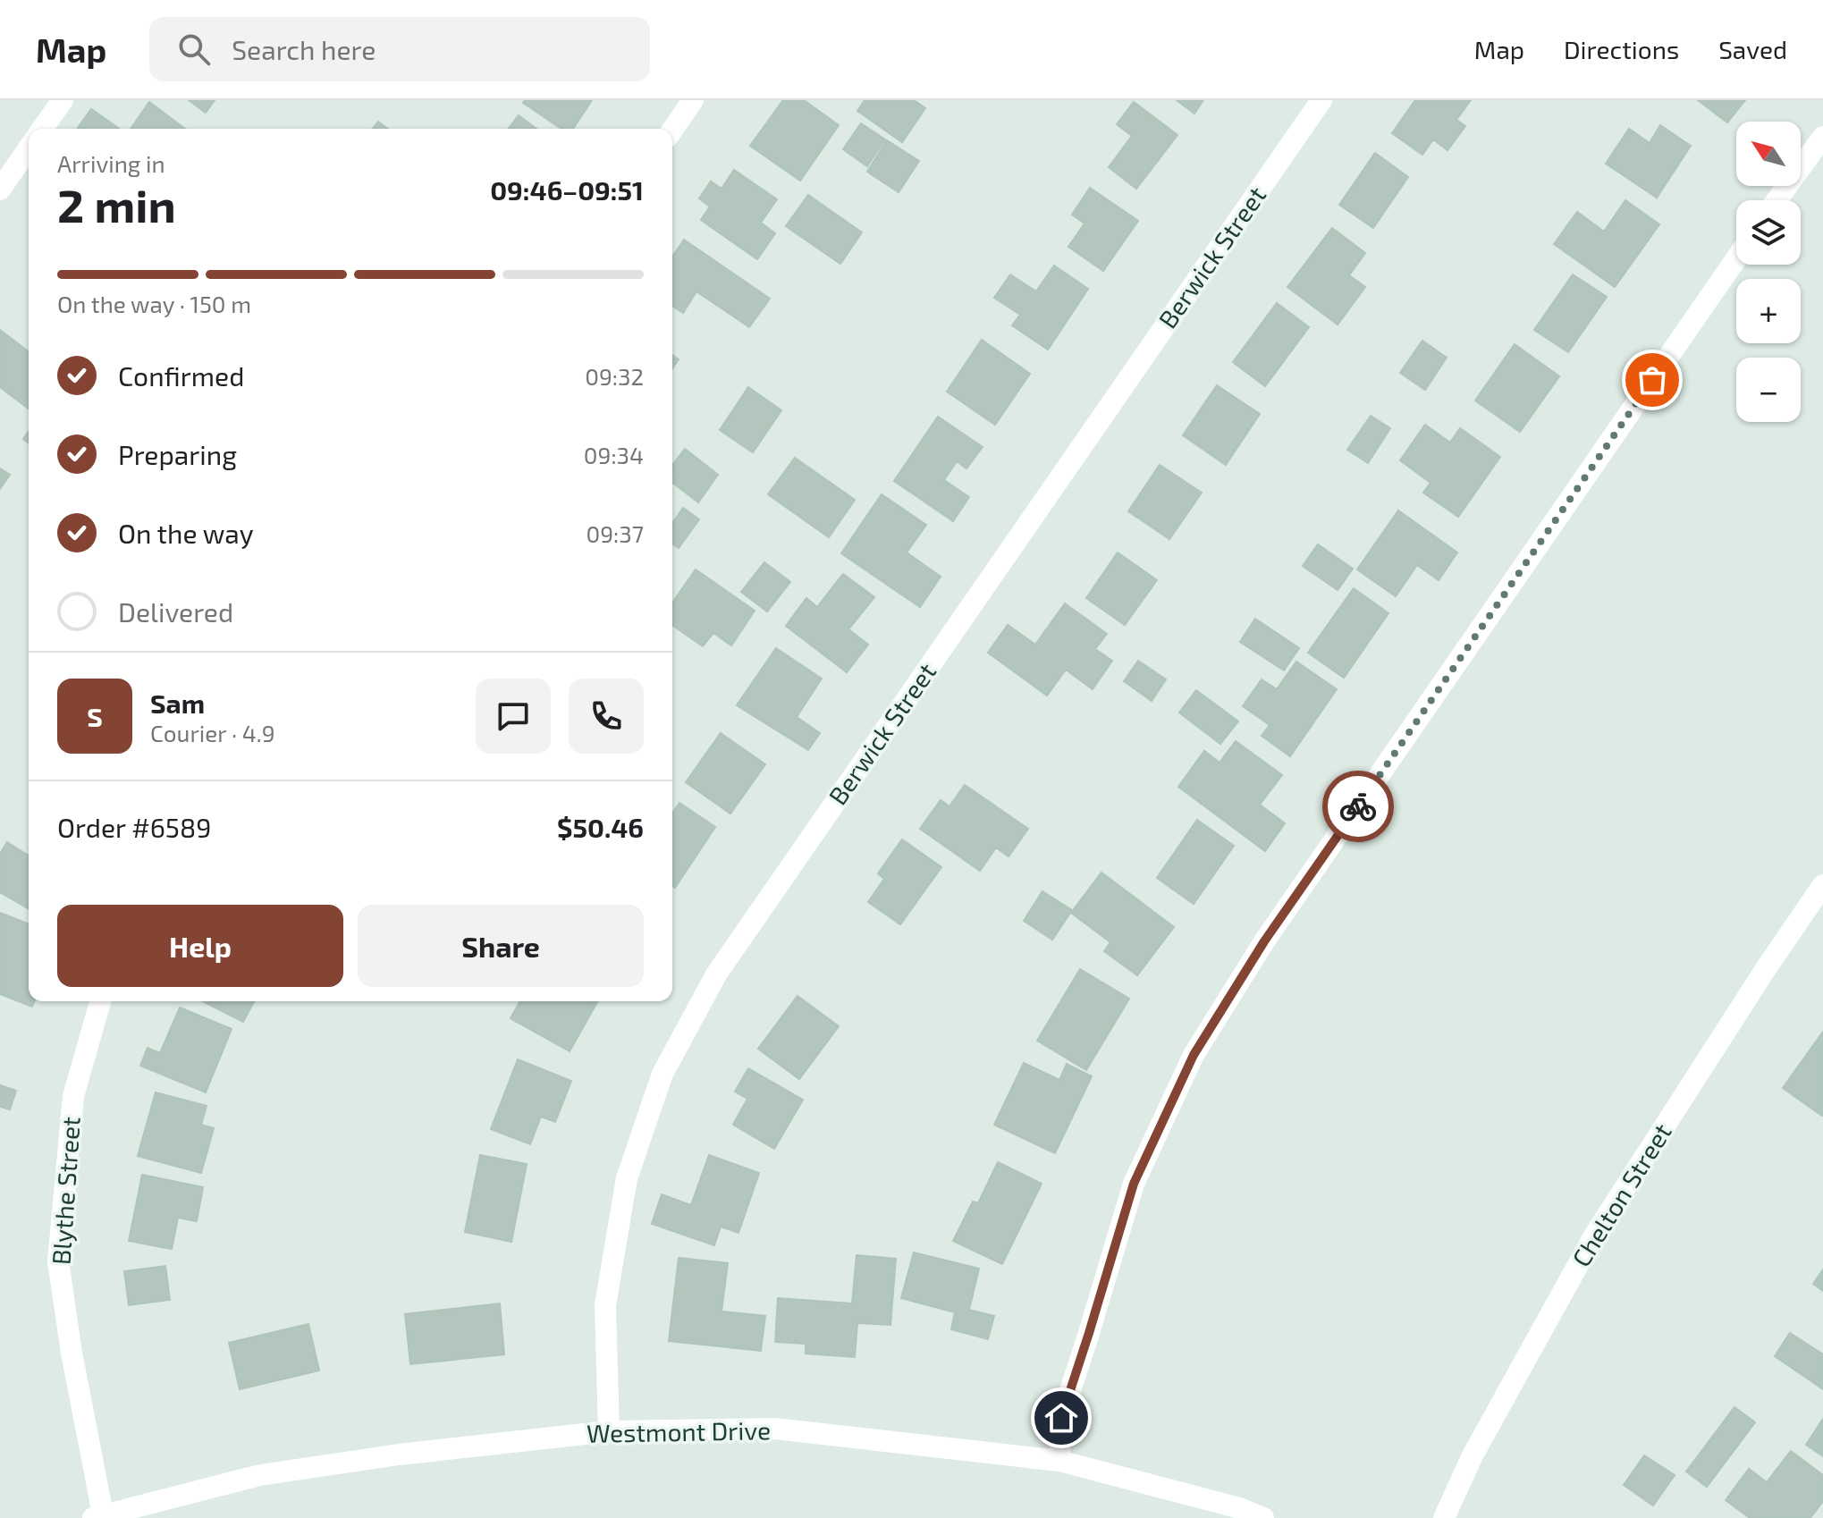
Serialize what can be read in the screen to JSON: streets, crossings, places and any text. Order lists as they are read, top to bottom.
{
  "streets": {
    "street": [
      "Berwick Street",
      "Blythe Street",
      "Chelton Street",
      "Westmont Drive"
    ]
  },
  "crossings": [
    ["Berwick Street", "Westmont Drive"],
    ["Blythe Street", "Westmont Drive"]
  ],
  "north": "top left",
  "page": {
    "header": "Map",
    "search": "Search here",
    "nav": ["Map", "Directions", "Saved"],
    "map_buttons": ["+", "−"],
    "heading": ["2 min", "Arriving in", "09:46–09:51"],
    "panel": [
      "Sam",
      "Courier · 4.9",
      "Order #6589",
      "$50.46"
    ],
    "bar": "On the way · 150 m",
    "list": [
      ["Confirmed", "09:32"],
      ["Preparing", "09:34"],
      ["On the way", "09:37"],
      "Delivered"
    ],
    "round": "S",
    "buttons": ["Help", "Share"]
  }
}
